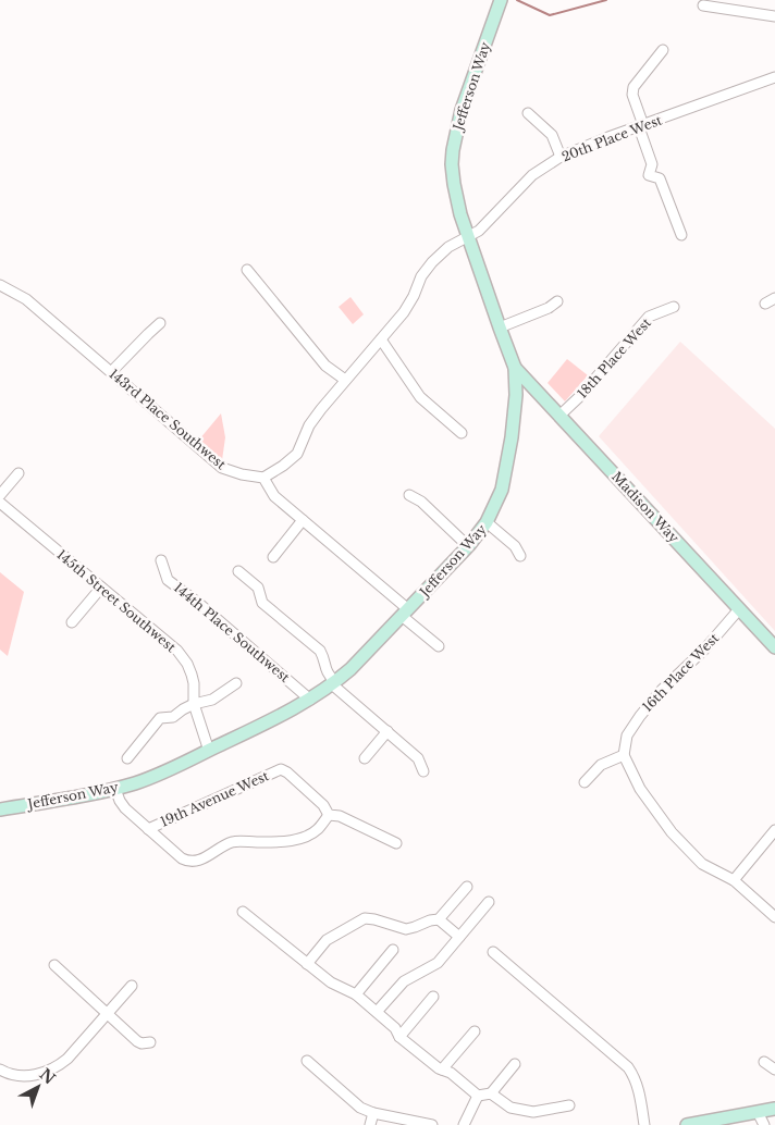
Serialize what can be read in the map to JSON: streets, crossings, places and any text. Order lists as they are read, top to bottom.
{
  "streets": {
    "street": [
      "Jefferson Way",
      "20th Place West",
      "18th Place West",
      "143rd Place Southwest",
      "Madison Way",
      "145th Street Southwest",
      "144th Place Southwest",
      "16th Place West",
      "19th Avenue West"
    ]
  },
  "crossings": [
    ["Jefferson Way", "20th Place West"],
    ["Jefferson Way", "Madison Way"],
    ["Jefferson Way", "145th Street Southwest"],
    ["Jefferson Way", "144th Place Southwest"],
    ["20th Place West", "143rd Place Southwest"],
    ["18th Place West", "Madison Way"],
    ["Madison Way", "16th Place West"]
  ],
  "north": "top right"
}
